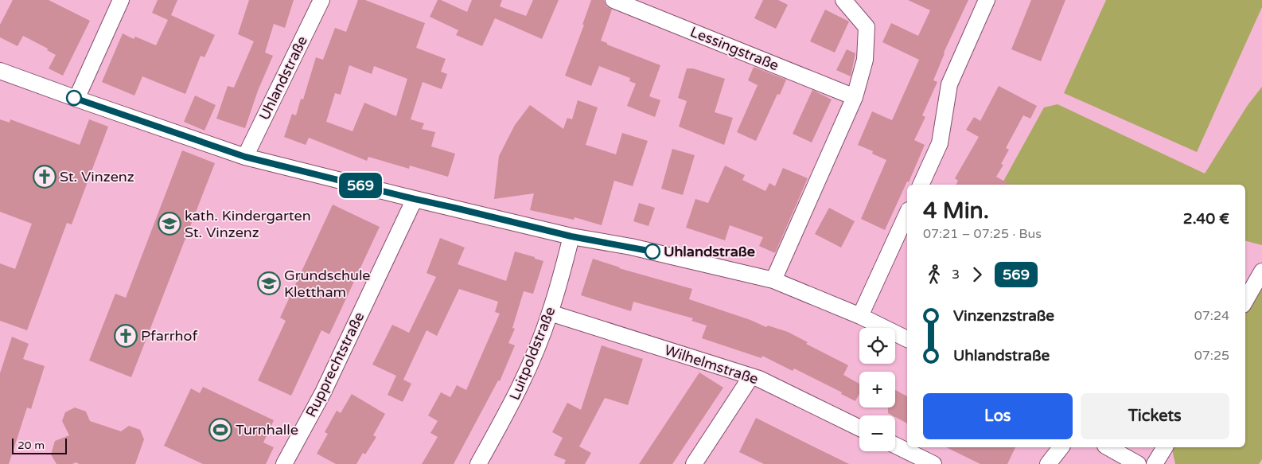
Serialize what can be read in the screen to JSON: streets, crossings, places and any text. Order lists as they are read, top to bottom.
{
  "streets": {
    "street": [
      "Lessingstraße",
      "Uhlandstraße",
      "Luitpoldstraße",
      "Rupprechtstraße",
      "Wilhelmstraße"
    ]
  },
  "crossings": [
    ["Luitpoldstraße", "Wilhelmstraße"]
  ],
  "places": {
    "church": ["St. Vinzenz", "Pfarrhof"],
    "school or university": ["kath. Kindergarten St. Vinzenz", "Grundschule Klettham"],
    "other": ["Uhlandstraße"],
    "sports": ["Turnhalle"]
  },
  "lines": ["bus line 569"],
  "scale_bar": "20 m",
  "page": {
    "on_map": "569",
    "heading": ["4 Min.", "07:21 – 07:25 · Bus", "2.40 €"],
    "legs": ["3", "569"],
    "list": [
      {
        "name": "Vinzenzstraße",
        "value": "07:24"
      },
      {
        "name": "Uhlandstraße",
        "value": "07:25"
      }
    ],
    "map_buttons": ["+", "−"],
    "buttons": ["Los", "Tickets"],
    "scale": "20 m"
  }
}
